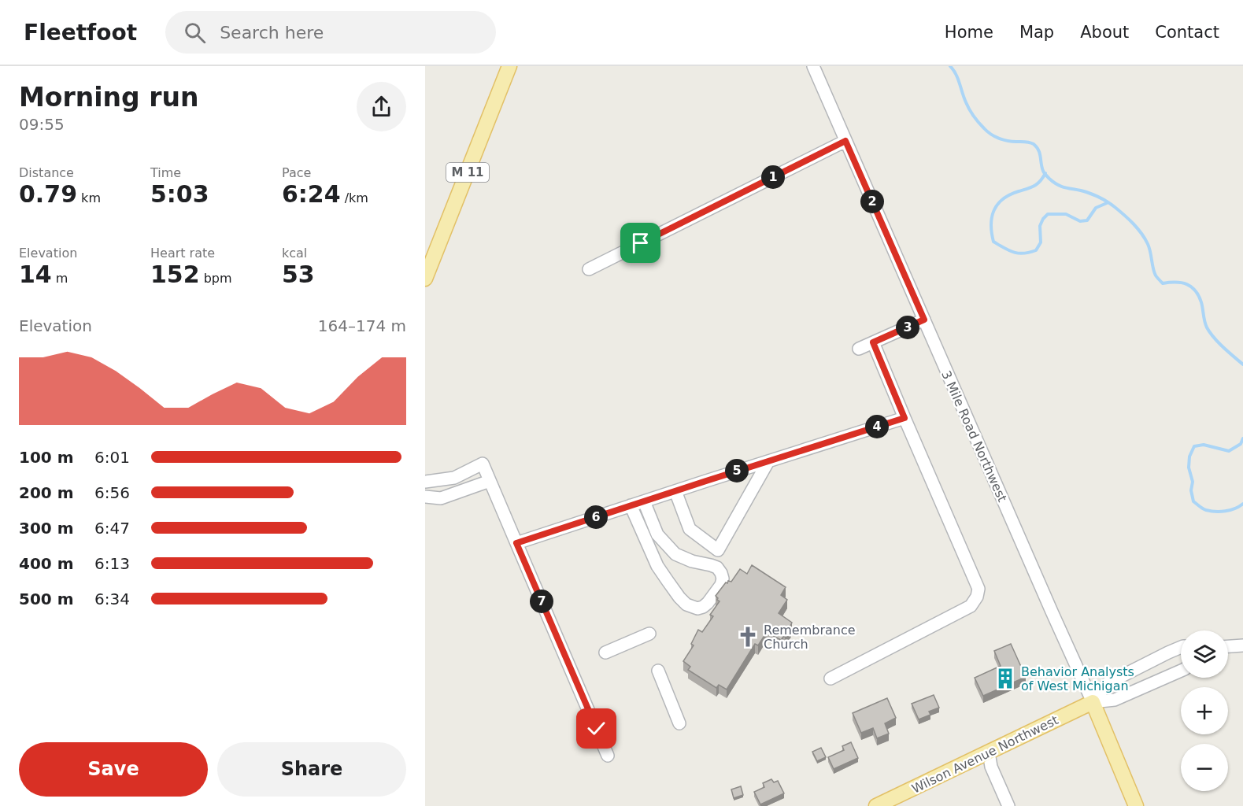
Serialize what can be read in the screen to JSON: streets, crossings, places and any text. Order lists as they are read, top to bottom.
{
  "streets": {
    "main road": ["M 11", "3 Mile Road Northwest", "Wilson Avenue Northwest"]
  },
  "crossings": [
    ["3 Mile Road Northwest", "Wilson Avenue Northwest"]
  ],
  "places": {
    "church": ["Remembrance Church"],
    "building": ["Behavior Analysts of West Michigan"]
  },
  "page": {
    "header": "Fleetfoot",
    "search": "Search here",
    "nav": [
      "Home",
      "Map",
      "About",
      "Contact"
    ],
    "heading": ["Morning run", "09:55"],
    "stats": [
      ["Distance", "0.79 km"],
      ["Time", "5:03"],
      ["Pace", "6:24 /km"],
      ["Elevation", "14 m"],
      ["Heart rate", "152 bpm"],
      ["kcal", "53"]
    ],
    "pins": [
      "1",
      "2",
      "3",
      "4",
      "5",
      "6",
      "7"
    ],
    "chart": ["Elevation", "164–174 m"],
    "list": [
      {
        "name": "100 m",
        "note": "6:01"
      },
      {
        "name": "200 m",
        "note": "6:56"
      },
      {
        "name": "300 m",
        "note": "6:47"
      },
      {
        "name": "400 m",
        "note": "6:13"
      },
      {
        "name": "500 m",
        "note": "6:34"
      }
    ],
    "map_buttons": ["+", "−"],
    "buttons": ["Save", "Share"]
  }
}
